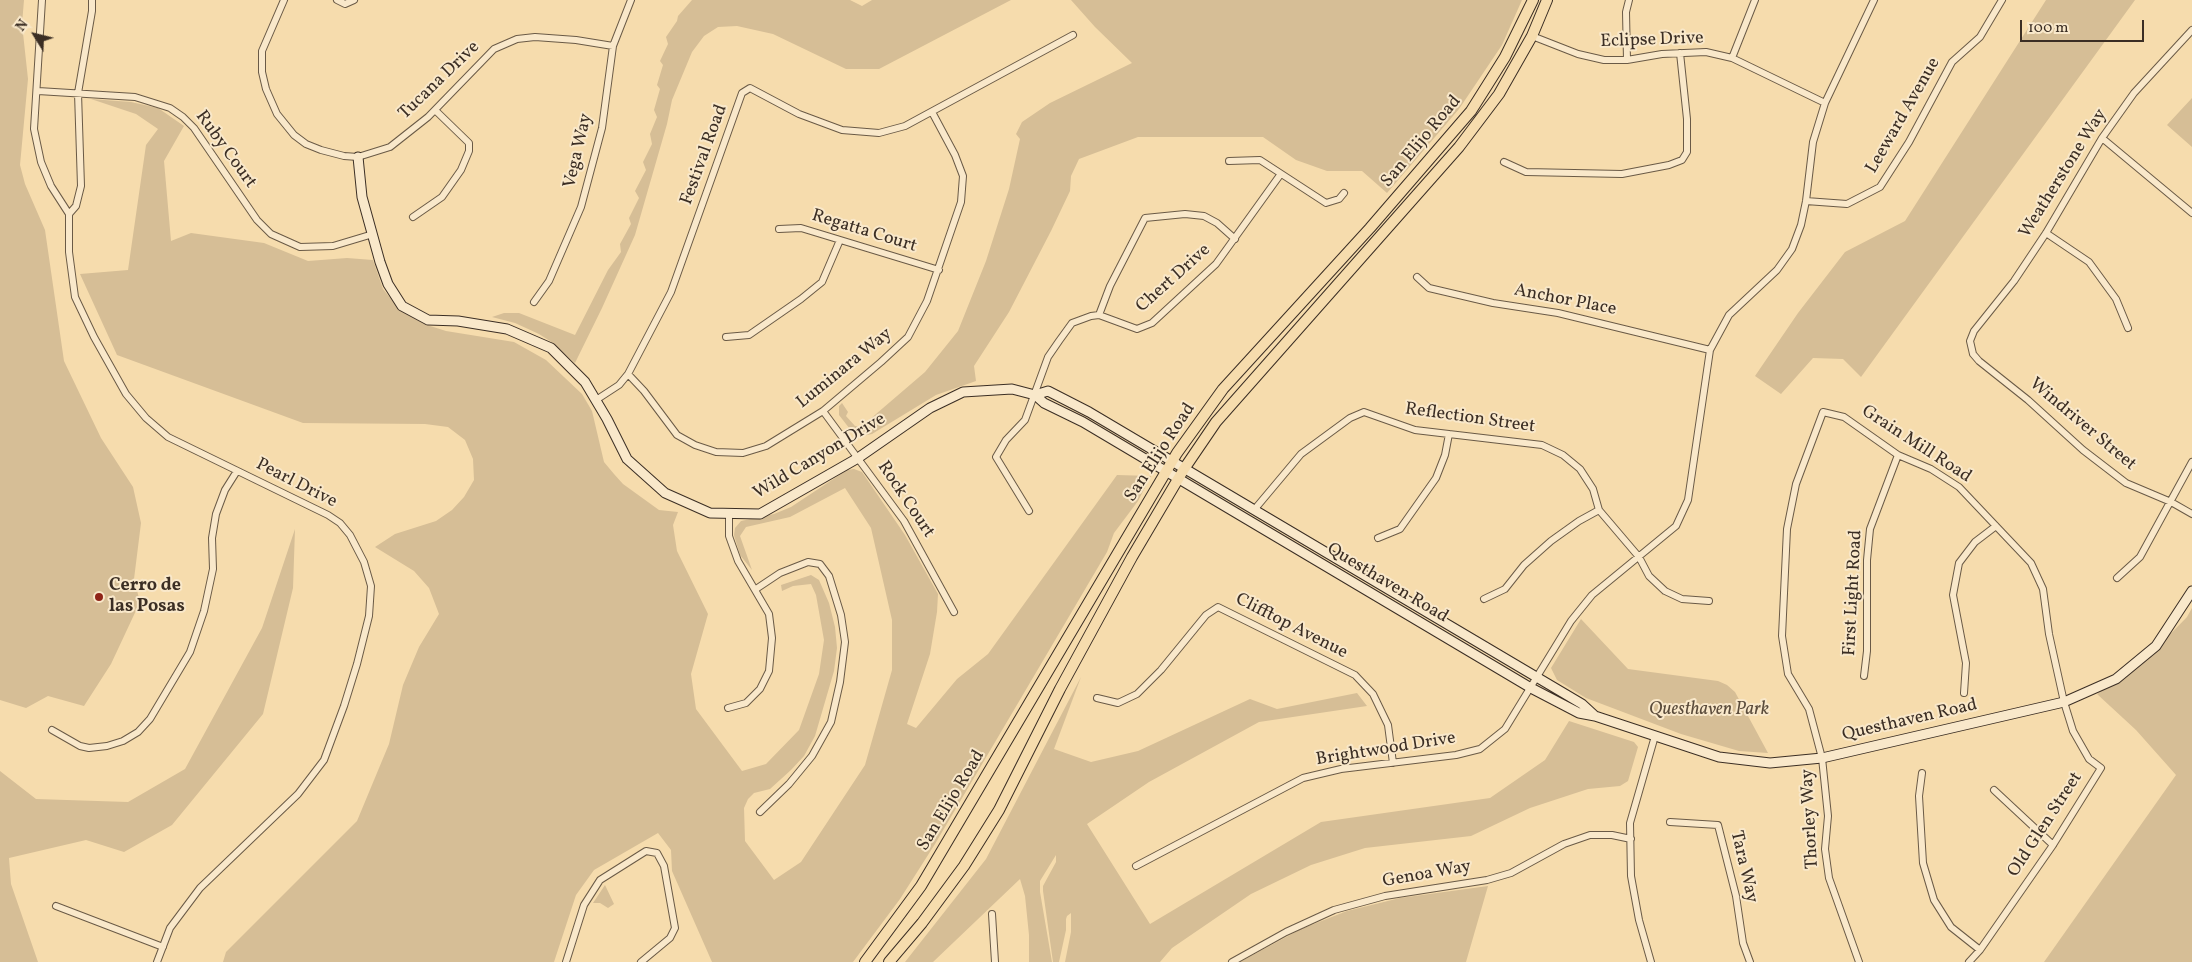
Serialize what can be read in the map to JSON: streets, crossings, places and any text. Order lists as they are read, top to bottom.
{
  "streets": {
    "main road": ["San Elijo Road"],
    "street": [
      "Eclipse Drive",
      "Tucana Drive",
      "Leeward Avenue",
      "Ruby Court",
      "Vega Way",
      "Festival Road",
      "Weatherstone Way",
      "Regatta Court",
      "Chert Drive",
      "Anchor Place",
      "Luminara Way",
      "Reflection Street",
      "Windriver Street",
      "Grain Mill Road",
      "Wild Canyon Drive",
      "Pearl Drive",
      "Rock Court",
      "Questhaven Road",
      "First Light Road",
      "Clifftop Avenue",
      "Brightwood Drive",
      "Thorley Way",
      "Old Glen Street",
      "Tara Way",
      "Genoa Way"
    ]
  },
  "crossings": [
    ["Eclipse Drive", "San Elijo Road"],
    ["Tucana Drive", "Vega Way"],
    ["Tucana Drive", "Wild Canyon Drive"],
    ["San Elijo Road", "Wild Canyon Drive"],
    ["San Elijo Road", "Questhaven Road"],
    ["Ruby Court", "Wild Canyon Drive"],
    ["Ruby Court", "Pearl Drive"],
    ["Festival Road", "Luminara Way"],
    ["Festival Road", "Wild Canyon Drive"],
    ["Weatherstone Way", "Windriver Street"],
    ["Regatta Court", "Luminara Way"],
    ["Anchor Place", "Brightwood Drive"],
    ["Luminara Way", "Rock Court"],
    ["Reflection Street", "Questhaven Road"],
    ["Reflection Street", "Brightwood Drive"],
    ["Grain Mill Road", "Questhaven Road"],
    ["Grain Mill Road", "First Light Road"],
    ["Grain Mill Road", "Thorley Way"],
    ["Grain Mill Road", "Old Glen Street"],
    ["Wild Canyon Drive", "Rock Court"],
    ["Wild Canyon Drive", "Questhaven Road"],
    ["Questhaven Road", "Brightwood Drive"],
    ["Questhaven Road", "Thorley Way"],
    ["Questhaven Road", "Old Glen Street"],
    ["Clifftop Avenue", "Brightwood Drive"]
  ],
  "parks": ["Questhaven Park"],
  "places": ["Cerro de las Posas"],
  "scale_bar": "100 m",
  "north": "top left"
}
